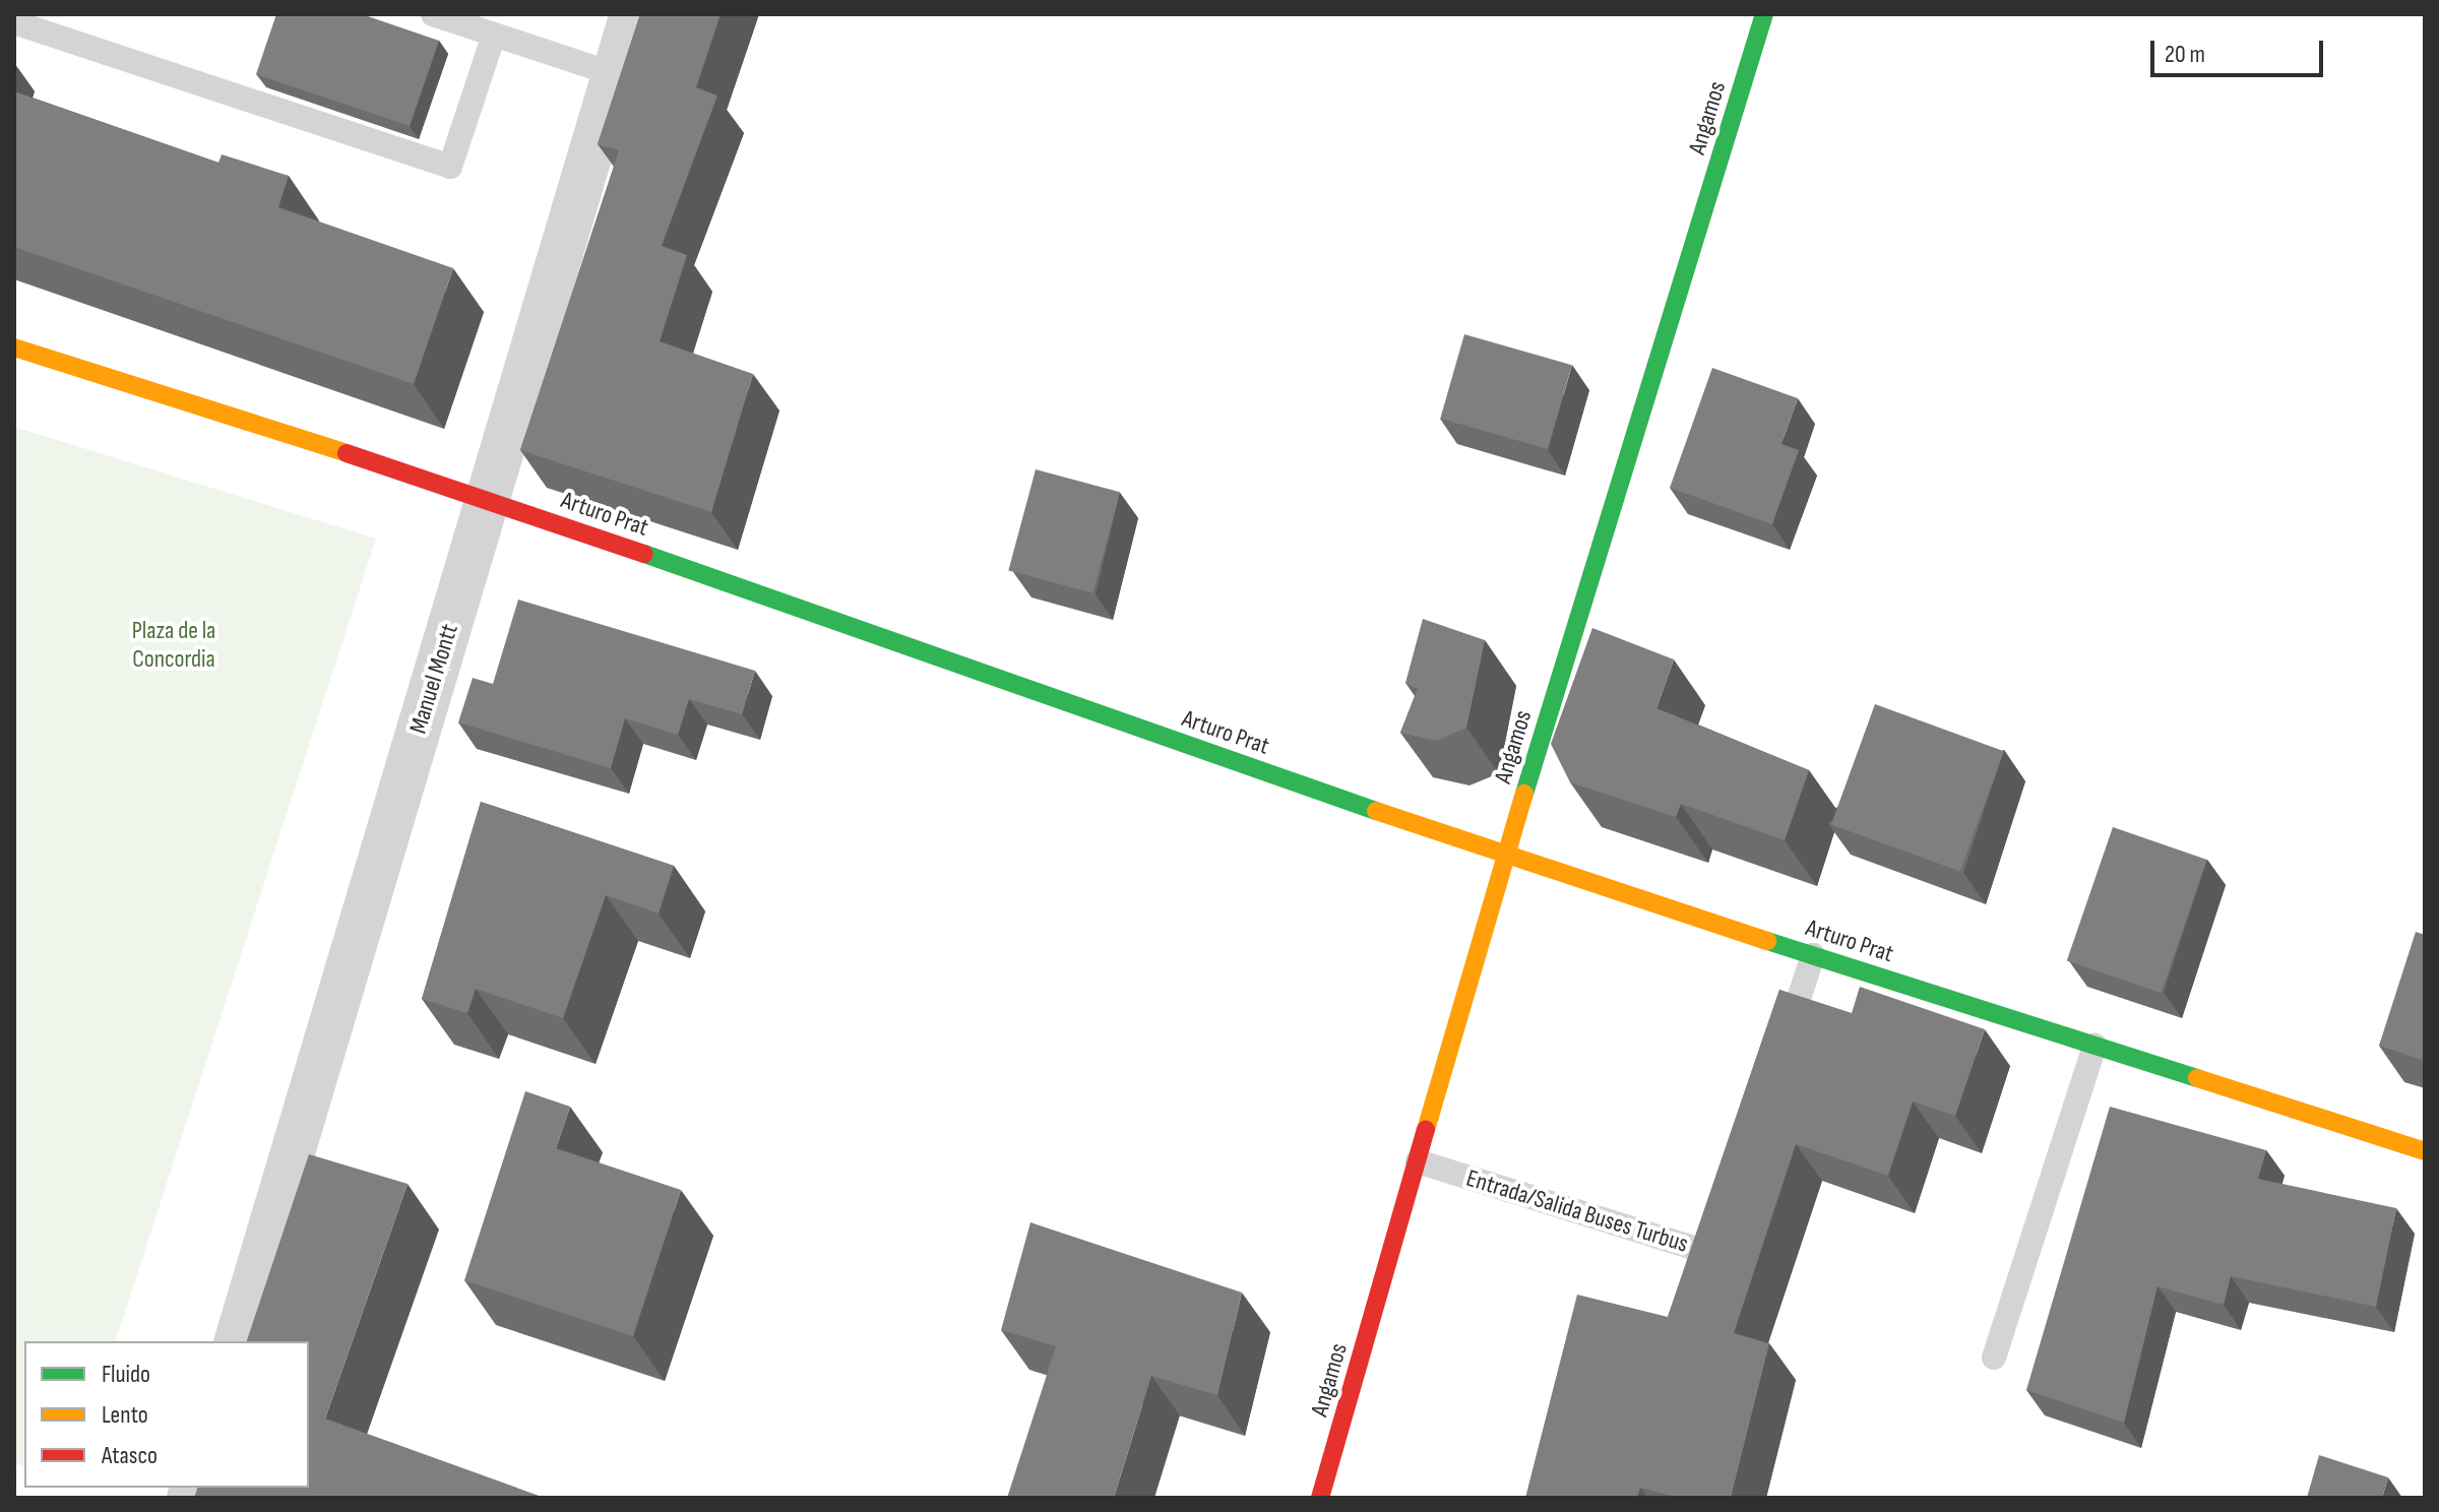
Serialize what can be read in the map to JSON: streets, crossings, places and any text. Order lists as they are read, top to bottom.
{
  "streets": {
    "main road": ["Angamos", "Arturo Prat"],
    "street": ["Manuel Montt"],
    "lane": ["Entrada/Salida Buses Turbus"]
  },
  "crossings": [
    ["Angamos", "Arturo Prat"],
    ["Angamos", "Entrada/Salida Buses Turbus"],
    ["Arturo Prat", "Manuel Montt"]
  ],
  "parks": ["Plaza de la Concordia"],
  "legend": ["Fluido", "Lento", "Atasco"],
  "scale_bar": "20 m"
}
